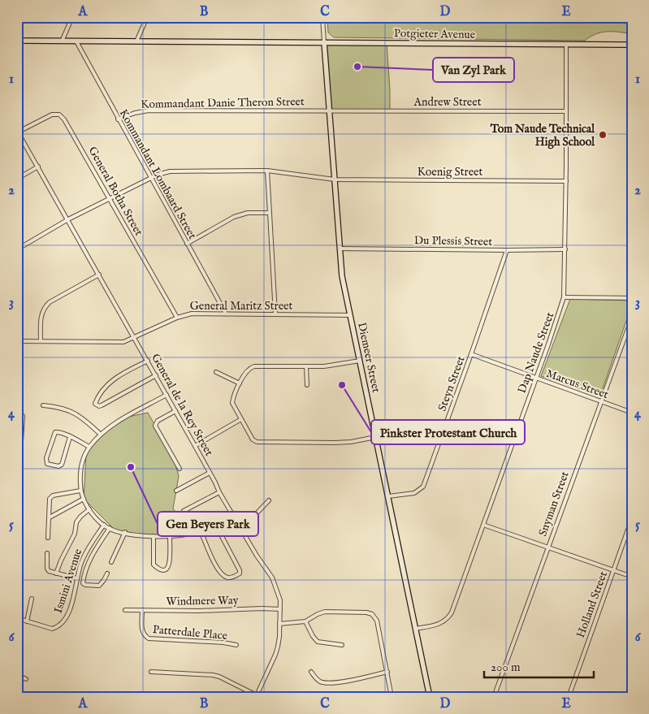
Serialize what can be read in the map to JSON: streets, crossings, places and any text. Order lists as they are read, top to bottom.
{
  "streets": {
    "street": [
      "Potgieter Avenue",
      "Andrew Street",
      "Kommandant Danie Theron Street",
      "Koenig Street",
      "Kommandant Lombaard Street",
      "General Botha Street",
      "Du Plessis Street",
      "General Maritz Street",
      "Dap Naude Street",
      "Diemeer Street",
      "Steyn Street",
      "Marcus Street",
      "General de la Rey Street",
      "Snyman Street",
      "Ismini Avenue",
      "Windmere Way",
      "Holland Street",
      "Patterdale Place"
    ]
  },
  "crossings": [
    ["Potgieter Avenue", "Kommandant Lombaard Street"],
    ["Potgieter Avenue", "Dap Naude Street"],
    ["Potgieter Avenue", "Diemeer Street"],
    ["Andrew Street", "Kommandant Danie Theron Street"],
    ["Andrew Street", "Dap Naude Street"],
    ["Andrew Street", "Diemeer Street"],
    ["Kommandant Danie Theron Street", "Kommandant Lombaard Street"],
    ["Kommandant Danie Theron Street", "Diemeer Street"],
    ["Koenig Street", "Kommandant Lombaard Street"],
    ["Koenig Street", "General Botha Street"],
    ["Koenig Street", "Dap Naude Street"],
    ["Koenig Street", "Diemeer Street"],
    ["Koenig Street", "General de la Rey Street"],
    ["Kommandant Lombaard Street", "General Maritz Street"],
    ["General Botha Street", "General Maritz Street"],
    ["General Botha Street", "General de la Rey Street"],
    ["Du Plessis Street", "Dap Naude Street"],
    ["Du Plessis Street", "Diemeer Street"],
    ["Du Plessis Street", "Steyn Street"],
    ["General Maritz Street", "Diemeer Street"],
    ["General Maritz Street", "General de la Rey Street"],
    ["Dap Naude Street", "Diemeer Street"],
    ["Dap Naude Street", "Marcus Street"],
    ["Diemeer Street", "Steyn Street"],
    ["Steyn Street", "Marcus Street"],
    ["Marcus Street", "Snyman Street"],
    ["General de la Rey Street", "Windmere Way"],
    ["Windmere Way", "Patterdale Place"]
  ],
  "places": [
    "Van Zyl Park",
    "Tom Naude Technical High School",
    "Pinkster Protestant Church",
    "Gen Beyers Park"
  ],
  "scale_bar": "200 m",
  "grid": {
    "columns": [
      "A",
      "B",
      "C",
      "D",
      "E"
    ],
    "rows": [
      "1",
      "2",
      "3",
      "4",
      "5",
      "6"
    ]
  }
}
